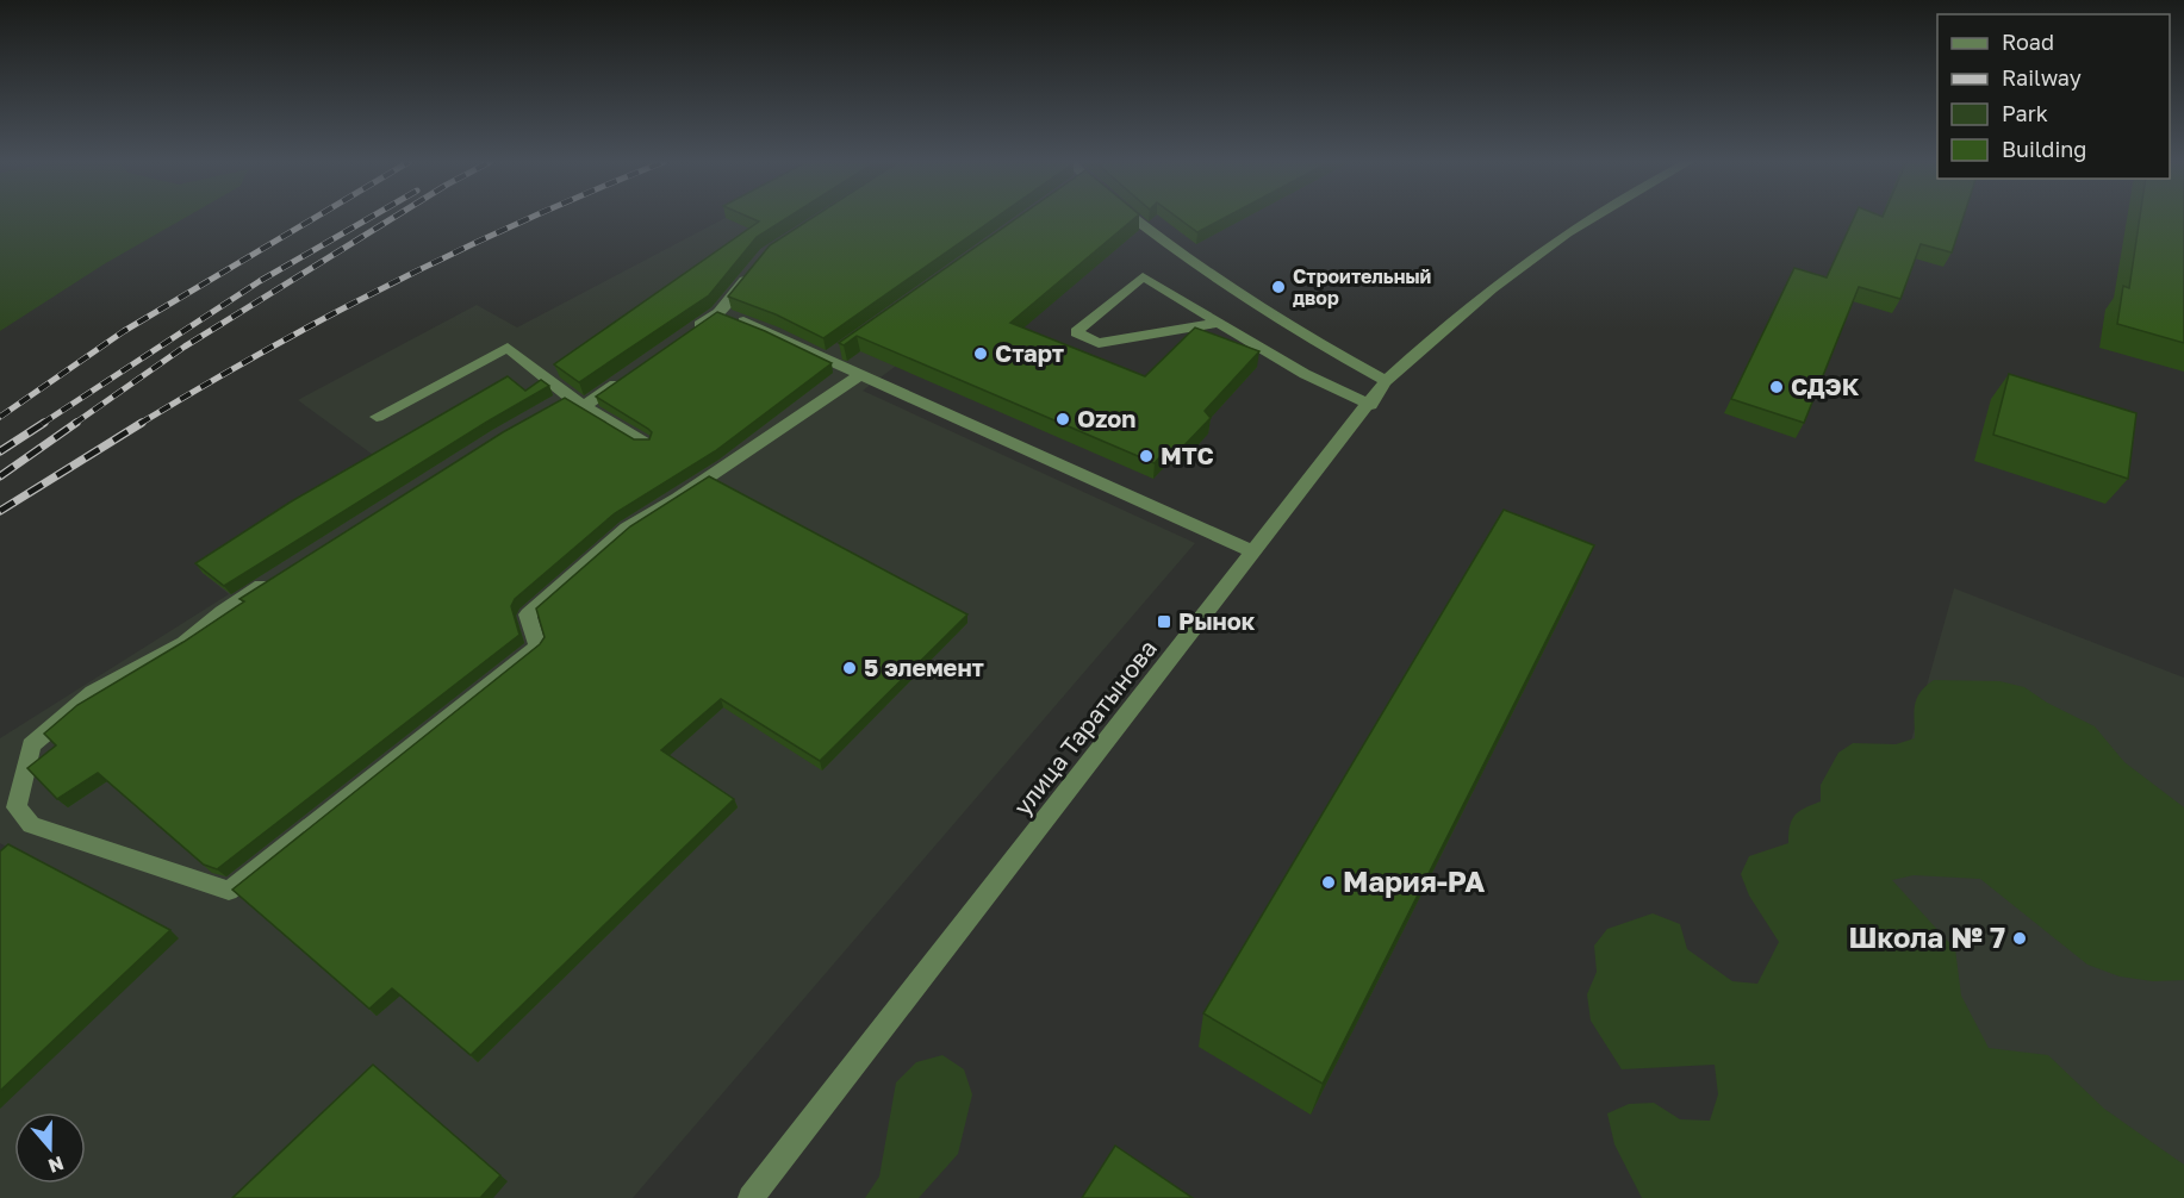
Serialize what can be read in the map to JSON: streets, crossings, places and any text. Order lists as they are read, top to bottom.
{
  "streets": {
    "street": ["улица Таратынова"]
  },
  "places": {
    "other": [
      "Строительный двор",
      "Старт",
      "СДЭК",
      "Ozon",
      "МТС",
      "5 элемент",
      "Мария-РА",
      "Школа № 7"
    ],
    "transit": ["Рынок"]
  },
  "legend": [
    "Road",
    "Railway",
    "Park",
    "Building"
  ],
  "north": "bottom"
}
